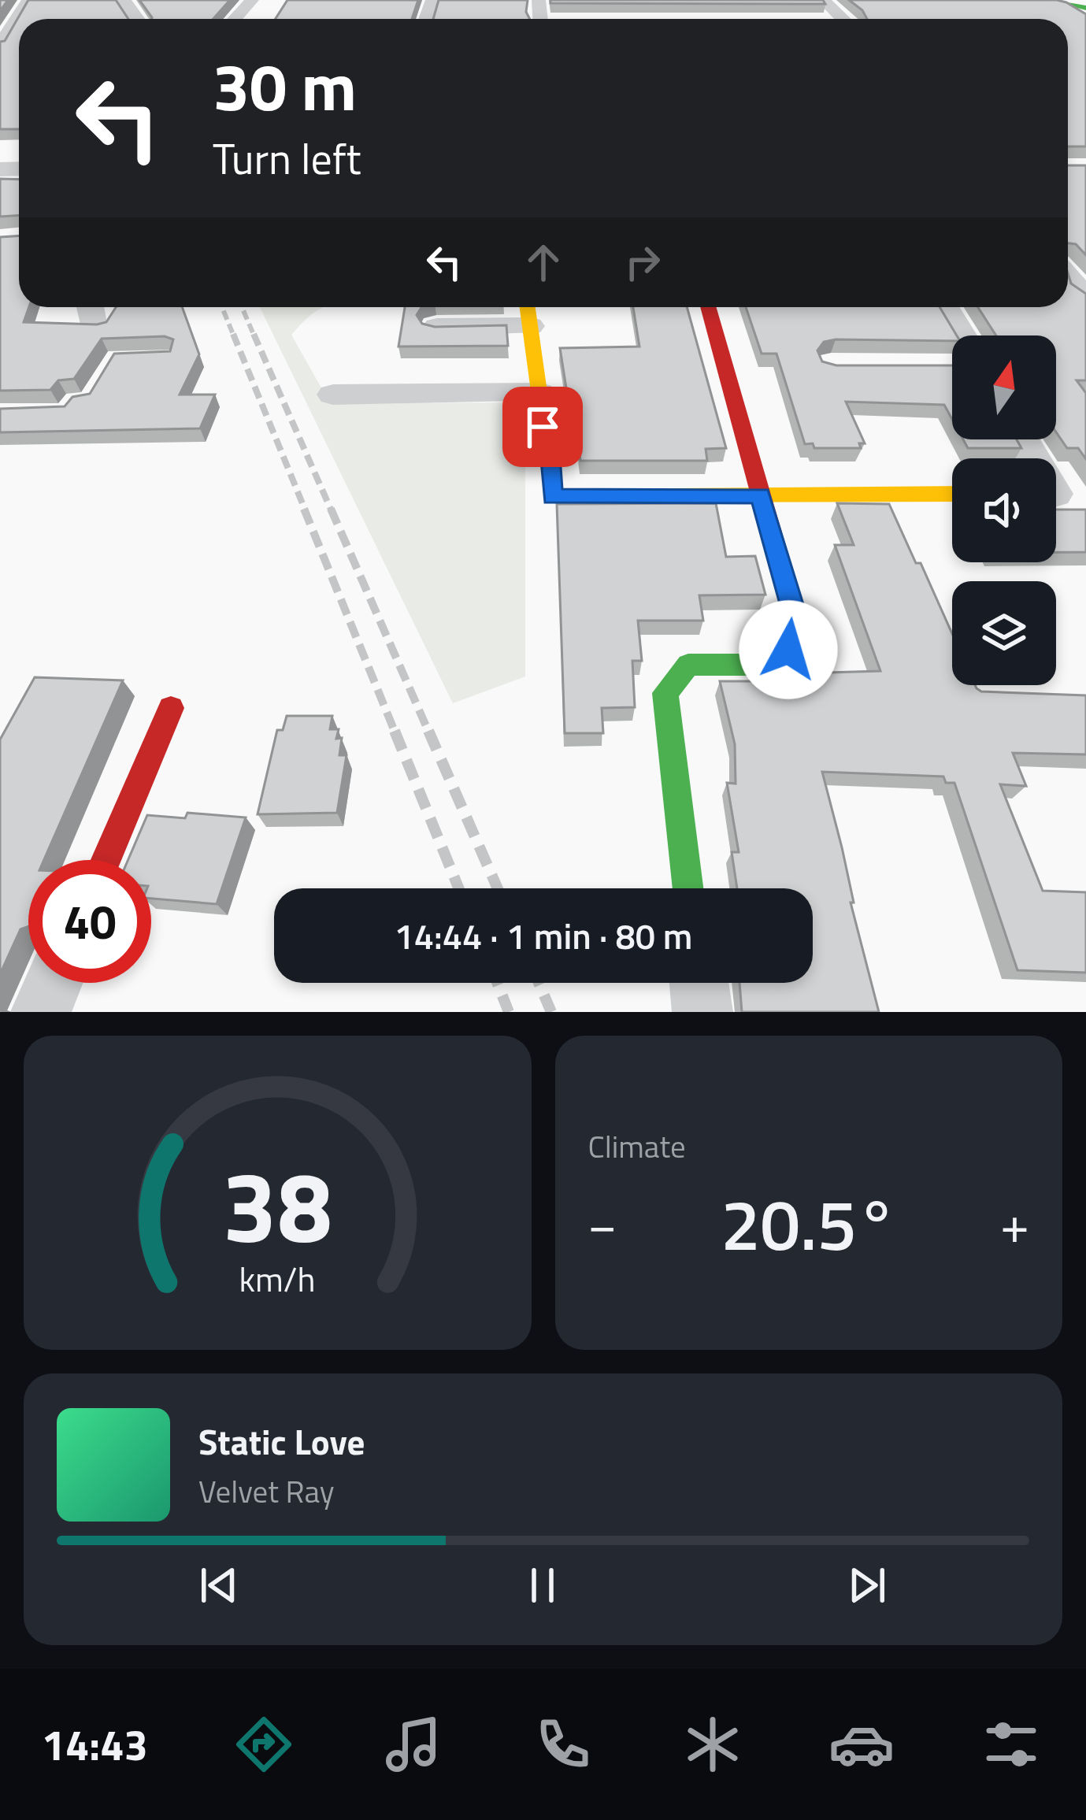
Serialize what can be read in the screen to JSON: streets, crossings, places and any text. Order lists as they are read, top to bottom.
{
  "north": "top",
  "page": {
    "turn": ["30 m", "Turn left"],
    "limit": "40",
    "trip": "14:44 · 1 min · 80 m",
    "tile": "Climate",
    "heat": ["−", "20.5°", "+"],
    "song": ["Static Love", "Velvet Ray"],
    "tabs": "14:43",
    "gauge": ["38", "km/h"]
  }
}
